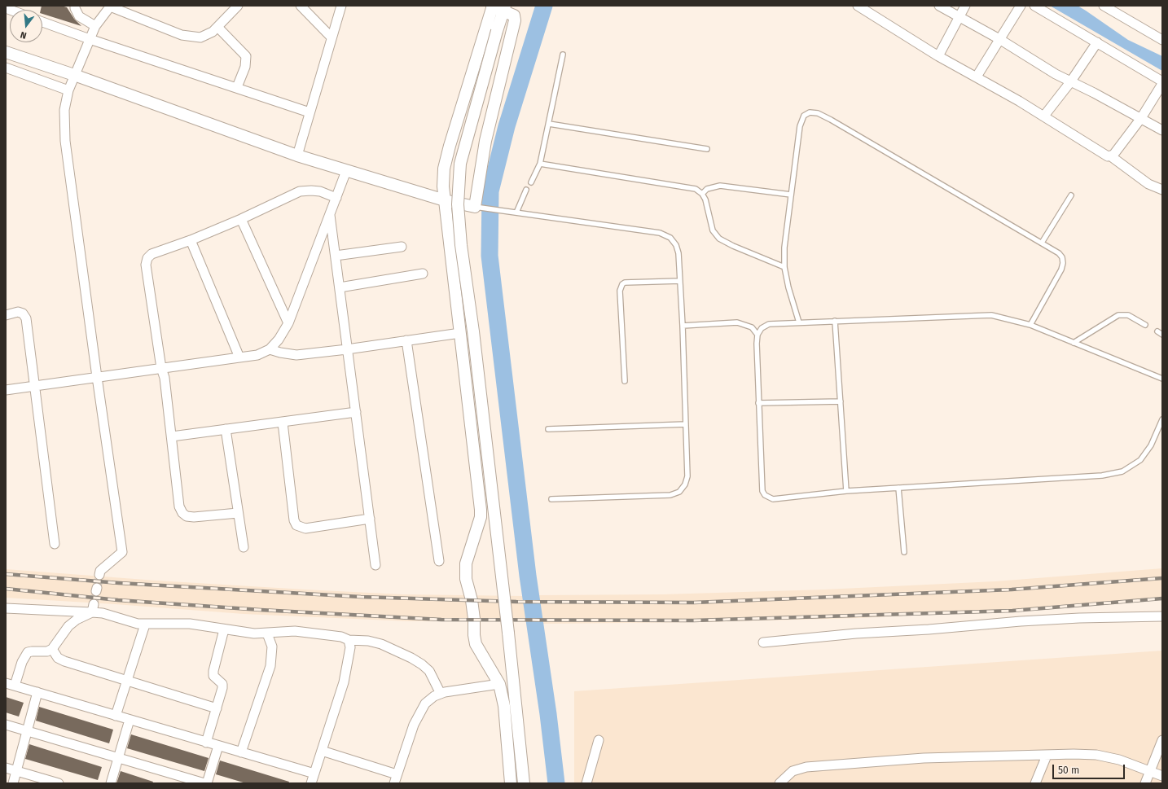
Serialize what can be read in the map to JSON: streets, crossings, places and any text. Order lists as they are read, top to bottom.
{
  "scale_bar": "50 m",
  "north": "bottom"
}
